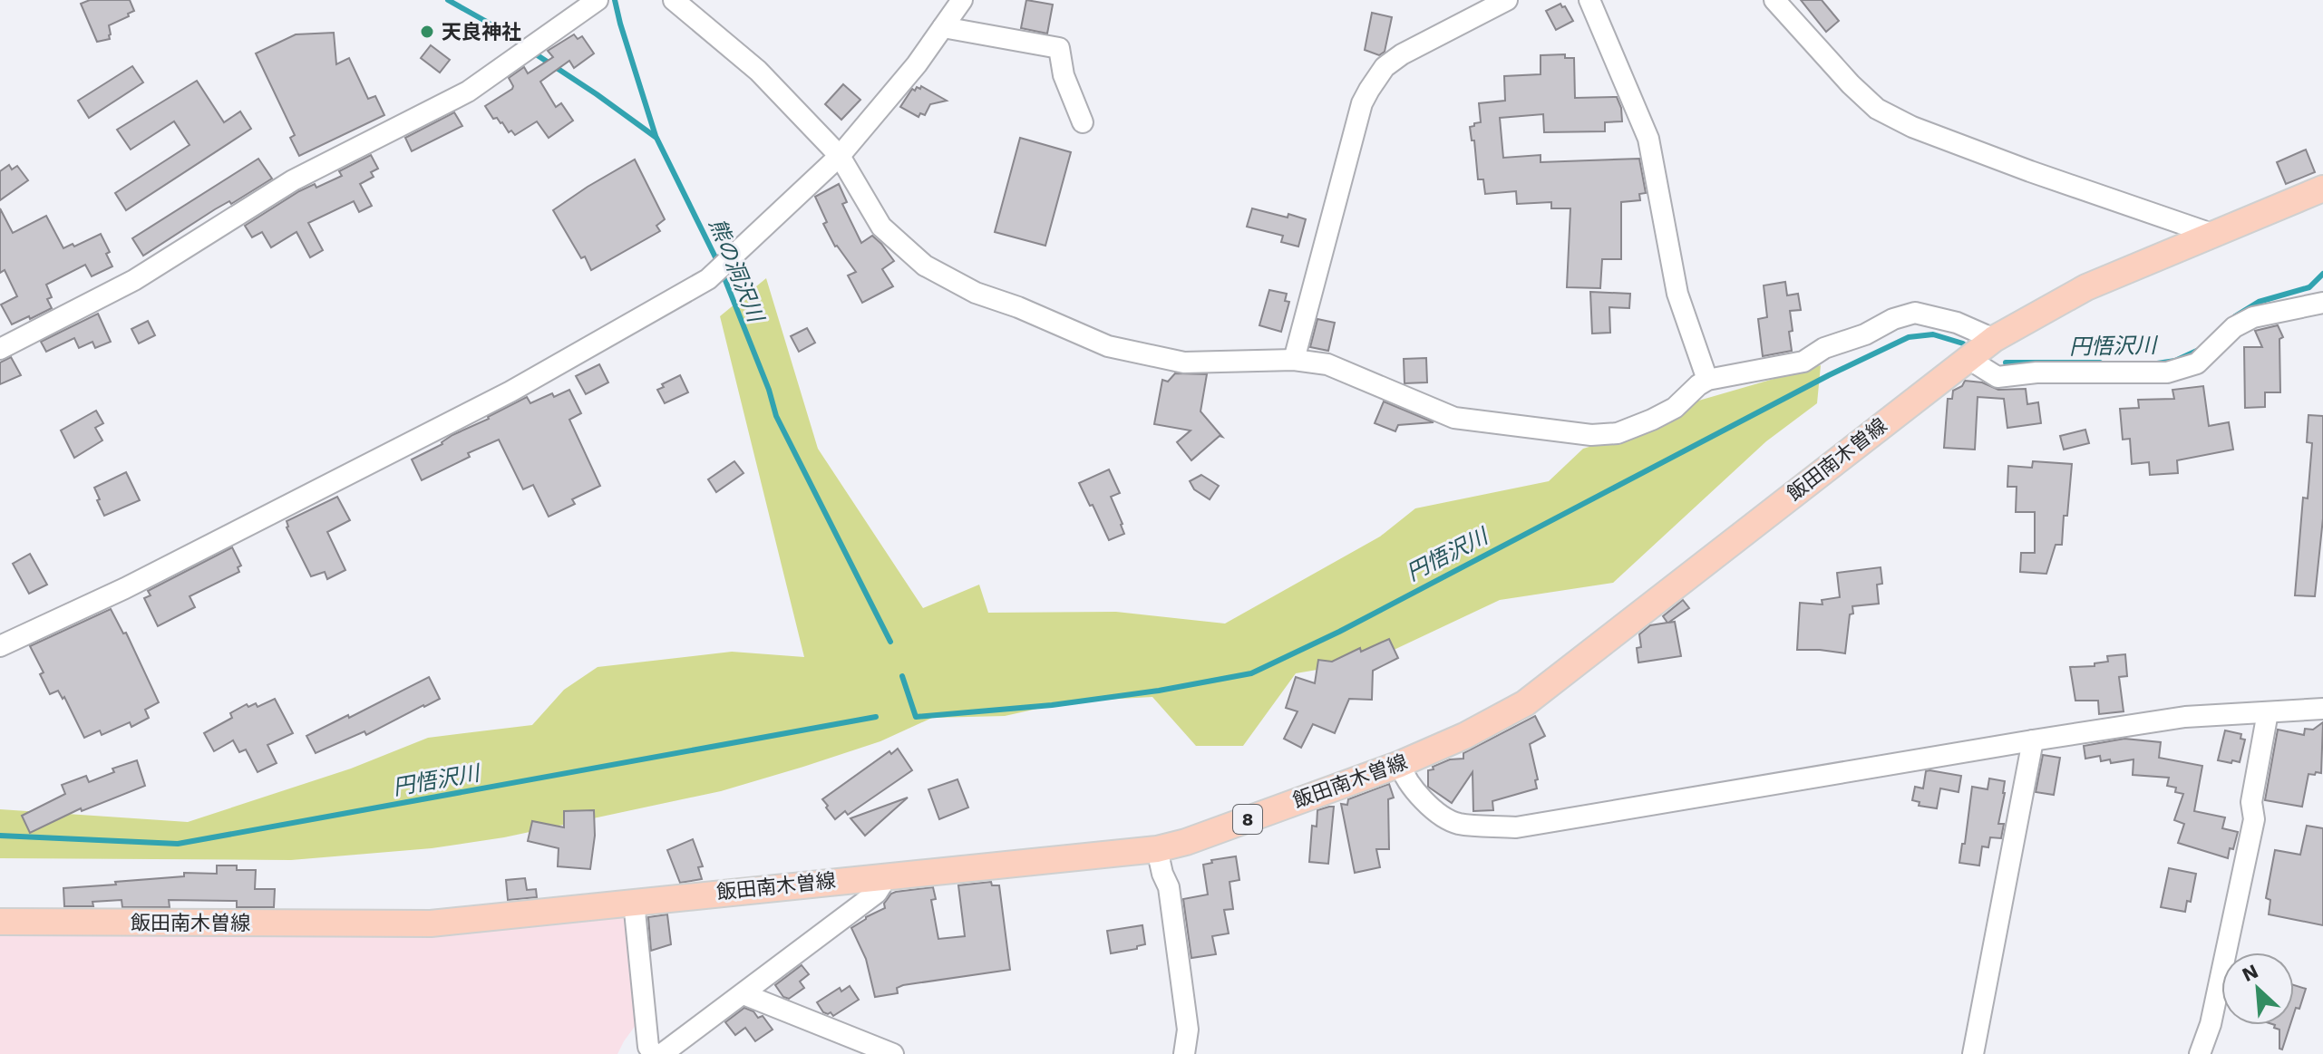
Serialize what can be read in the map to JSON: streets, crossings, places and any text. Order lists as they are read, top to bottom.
{
  "streets": {
    "main road": ["飯田南木曽線", "8"]
  },
  "water": ["熊の洞沢川", "円悟沢川"],
  "places": ["天良神社"],
  "north": "top left"
}
